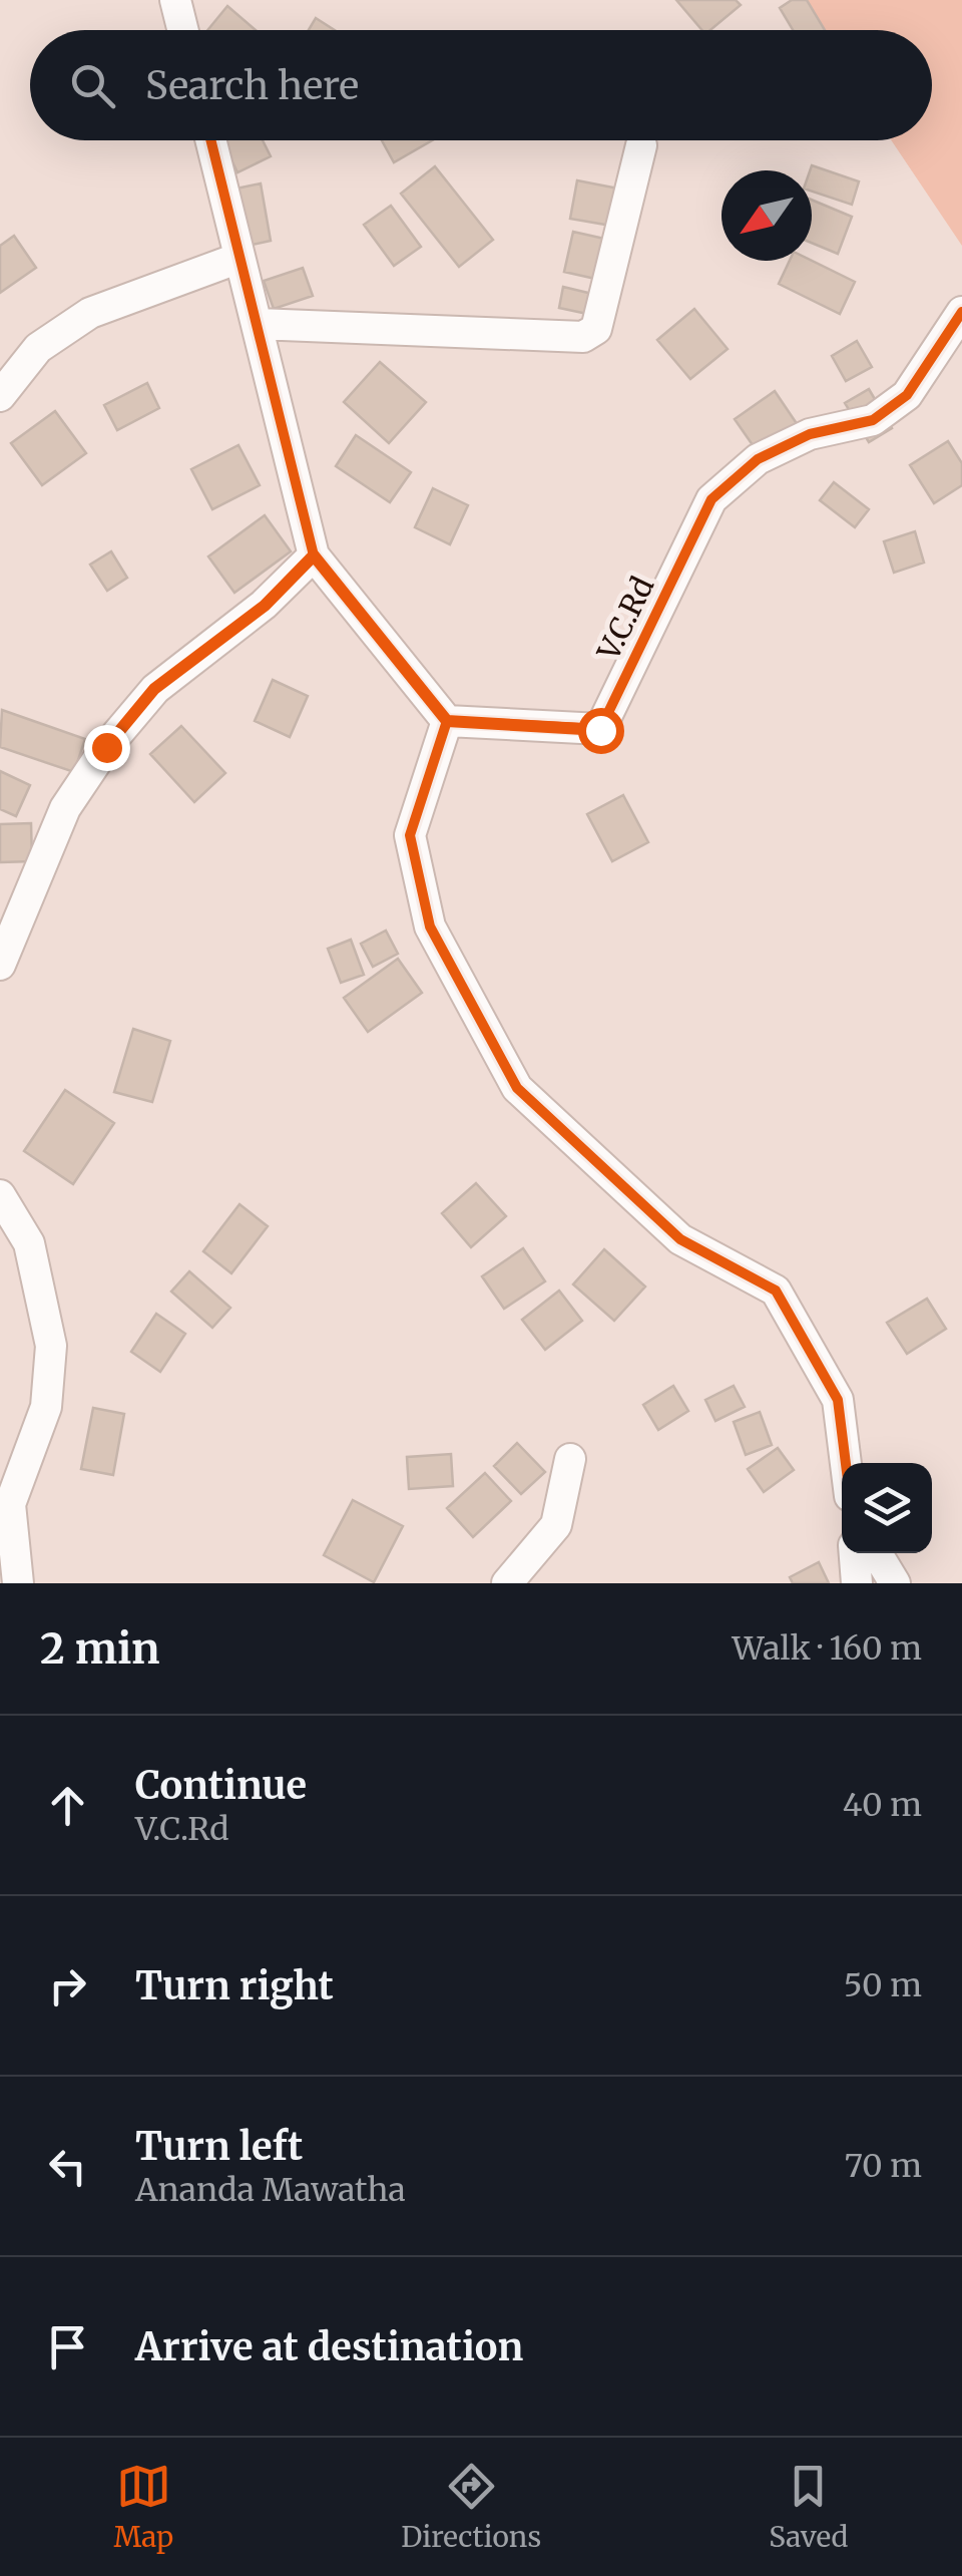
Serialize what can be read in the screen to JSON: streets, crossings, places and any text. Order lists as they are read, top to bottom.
{
  "streets": {
    "street": ["V.C.Rd"]
  },
  "north": "bottom left",
  "page": {
    "search": "Search here",
    "heading": ["2 min", "Walk · 160 m"],
    "list": [
      ["Continue", "V.C.Rd", "40 m"],
      ["Turn right", "50 m"],
      ["Turn left", "Ananda Mawatha", "70 m"],
      "Arrive at destination"
    ],
    "nav": ["Map", "Directions", "Saved"]
  }
}
